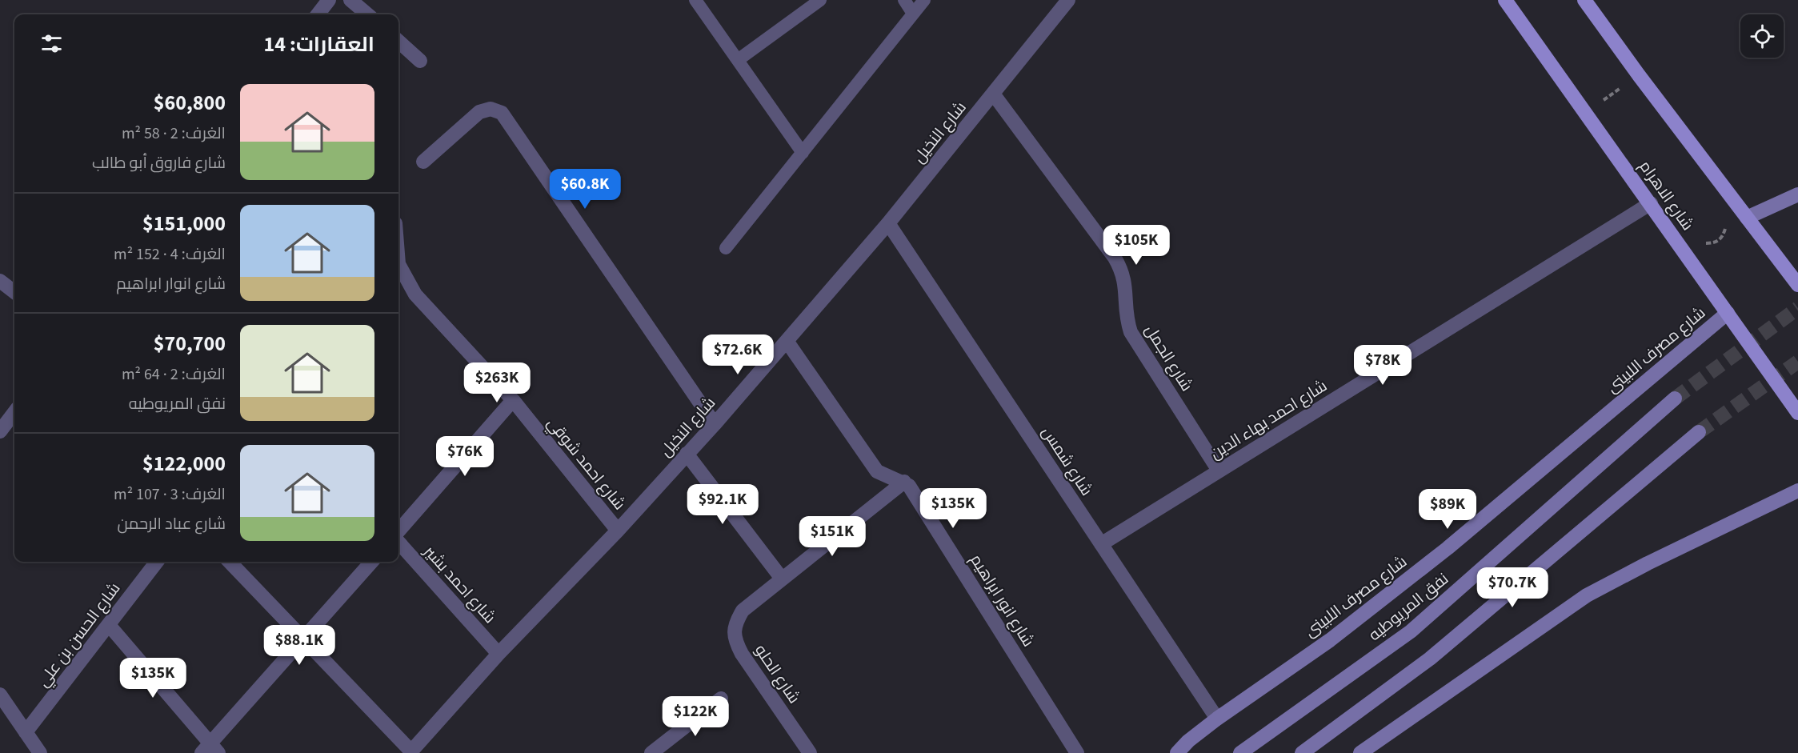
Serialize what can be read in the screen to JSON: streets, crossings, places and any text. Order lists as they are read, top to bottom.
{
  "streets": {
    "main road": ["شارع الاهرام", "شارع مصرف اللبينى", "نفق المريوطيه"],
    "street": [
      "شارع النخيل",
      "شارع الجمل",
      "شارع احمد بهاء الدين",
      "شارع شمس",
      "شارع احمد شوقي",
      "شارع احمد بشير",
      "شارع انور ابراهيم",
      "شارع الحسن بن علي",
      "شارع الحلو"
    ]
  },
  "crossings": [
    ["شارع النخيل", "شارع الجمل"],
    ["شارع النخيل", "شارع شمس"],
    ["شارع النخيل", "شارع احمد شوقي"],
    ["شارع النخيل", "شارع احمد بشير"],
    ["شارع الاهرام", "شارع مصرف اللبينى"],
    ["شارع الاهرام", "شارع احمد بهاء الدين"],
    ["شارع مصرف اللبينى", "شارع شمس"],
    ["شارع الجمل", "شارع احمد بهاء الدين"],
    ["شارع احمد بهاء الدين", "شارع شمس"]
  ],
  "page": {
    "heading": "العقارات: 14",
    "list": [
      {
        "name": "$60,800",
        "note": "الغرف: 2 · 58 m² · شارع فاروق أبو طالب"
      },
      {
        "name": "$151,000",
        "note": "الغرف: 4 · 152 m² · شارع انوار ابراهيم"
      },
      {
        "name": "$70,700",
        "note": "الغرف: 2 · 64 m² · نفق المريوطيه"
      },
      {
        "name": "$122,000",
        "note": "الغرف: 3 · 107 m² · شارع عباد الرحمن"
      }
    ],
    "price": [
      "$60.8K",
      "$105K",
      "$72.6K",
      "$78K",
      "$263K",
      "$76K",
      "$92.1K",
      "$135K",
      "$89K",
      "$151K",
      "$70.7K",
      "$88.1K",
      "$135K",
      "$122K"
    ]
  }
}
